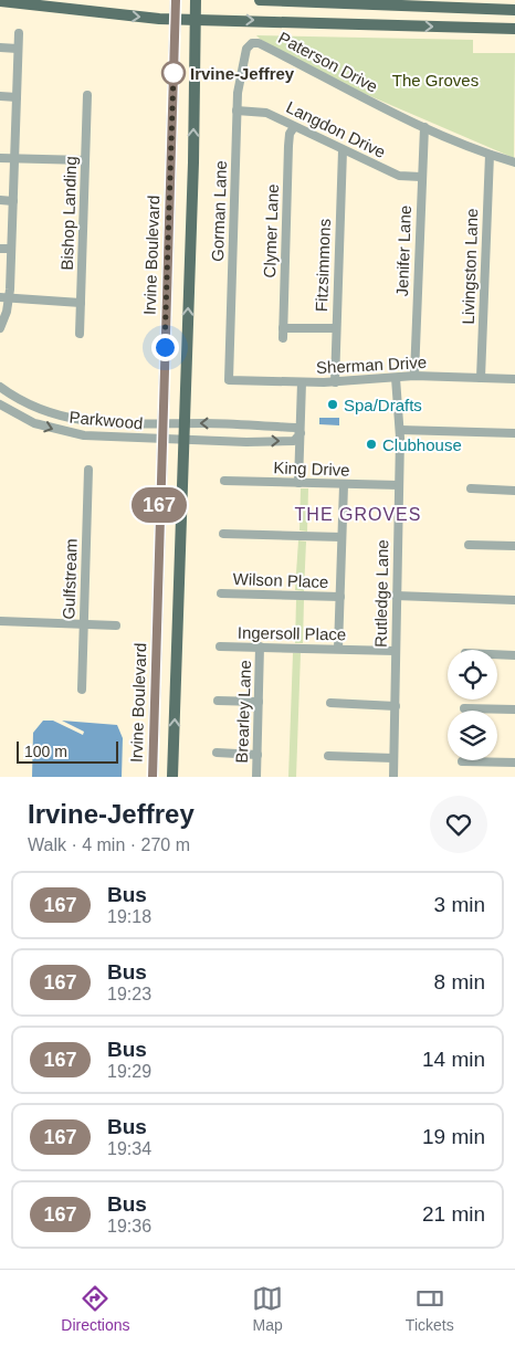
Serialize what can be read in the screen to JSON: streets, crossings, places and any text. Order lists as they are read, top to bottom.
{
  "streets": {
    "main road": ["Irvine Boulevard"],
    "street": [
      "Paterson Drive",
      "Langdon Drive",
      "Gorman Lane",
      "Bishop Landing",
      "Clymer Lane",
      "Jenifer Lane",
      "Fitzsimmons",
      "Livingston Lane",
      "Sherman Drive",
      "Parkwood",
      "King Drive",
      "Gulfstream",
      "Wilson Place",
      "Rutledge Lane",
      "Ingersoll Place",
      "Brearley Lane"
    ]
  },
  "crossings": [
    ["Paterson Drive", "Gorman Lane"],
    ["Paterson Drive", "Jenifer Lane"],
    ["Paterson Drive", "Livingston Lane"],
    ["Langdon Drive", "Gorman Lane"],
    ["Langdon Drive", "Clymer Lane"],
    ["Langdon Drive", "Jenifer Lane"],
    ["Langdon Drive", "Fitzsimmons"],
    ["Gorman Lane", "Sherman Drive"],
    ["Jenifer Lane", "Sherman Drive"],
    ["Irvine Boulevard", "Parkwood"],
    ["Fitzsimmons", "Sherman Drive"],
    ["Livingston Lane", "Sherman Drive"],
    ["Sherman Drive", "Rutledge Lane"],
    ["King Drive", "Rutledge Lane"],
    ["Rutledge Lane", "Ingersoll Place"],
    ["Ingersoll Place", "Brearley Lane"]
  ],
  "districts": ["THE GROVES"],
  "parks": ["The Groves"],
  "places": ["Irvine-Jeffrey", "Spa/Drafts", "Clubhouse"],
  "lines": ["bus line 167"],
  "scale_bar": "100 m",
  "page": {
    "on_map": "167",
    "scale": "100 m",
    "heading": ["Irvine-Jeffrey", "Walk · 4 min · 270 m"],
    "list": [
      {
        "mark": "167",
        "name": "Bus",
        "note": "19:18",
        "value": "3 min"
      },
      {
        "mark": "167",
        "name": "Bus",
        "note": "19:23",
        "value": "8 min"
      },
      {
        "mark": "167",
        "name": "Bus",
        "note": "19:29",
        "value": "14 min"
      },
      {
        "mark": "167",
        "name": "Bus",
        "note": "19:34",
        "value": "19 min"
      },
      {
        "mark": "167",
        "name": "Bus",
        "note": "19:36",
        "value": "21 min"
      }
    ],
    "tabs": ["Directions", "Map", "Tickets"]
  }
}
